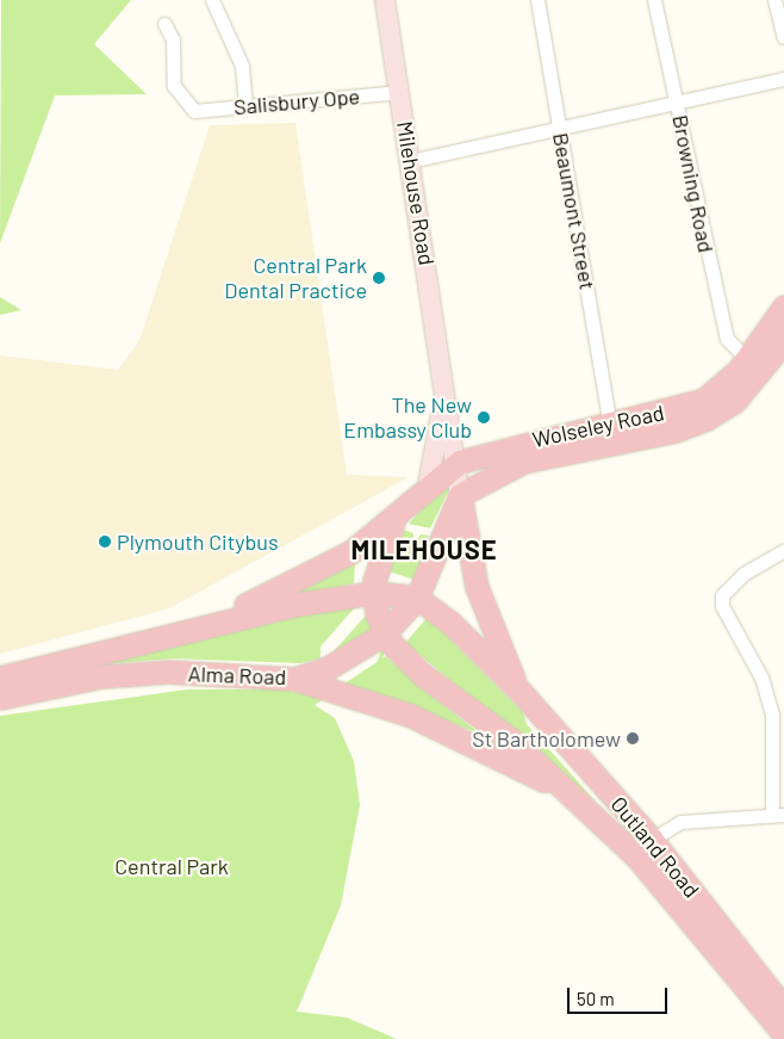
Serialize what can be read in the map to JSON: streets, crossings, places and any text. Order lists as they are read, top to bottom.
{
  "streets": {
    "main road": [
      "Milehouse Road",
      "Wolseley Road",
      "Alma Road",
      "Outland Road"
    ],
    "street": ["Salisbury Ope", "Browning Road", "Beaumont Street"]
  },
  "crossings": [
    ["Salisbury Ope", "Milehouse Road"],
    ["Browning Road", "Wolseley Road"],
    ["Milehouse Road", "Wolseley Road"],
    ["Milehouse Road", "Outland Road"],
    ["Beaumont Street", "Wolseley Road"],
    ["Wolseley Road", "Alma Road"],
    ["Wolseley Road", "Outland Road"],
    ["Alma Road", "Outland Road"]
  ],
  "districts": ["MILEHOUSE"],
  "parks": ["Central Park"],
  "places": [
    "Central Park Dental Practice",
    "The New Embassy Club",
    "Plymouth Citybus",
    "St Bartholomew"
  ],
  "scale_bar": "50 m"
}
